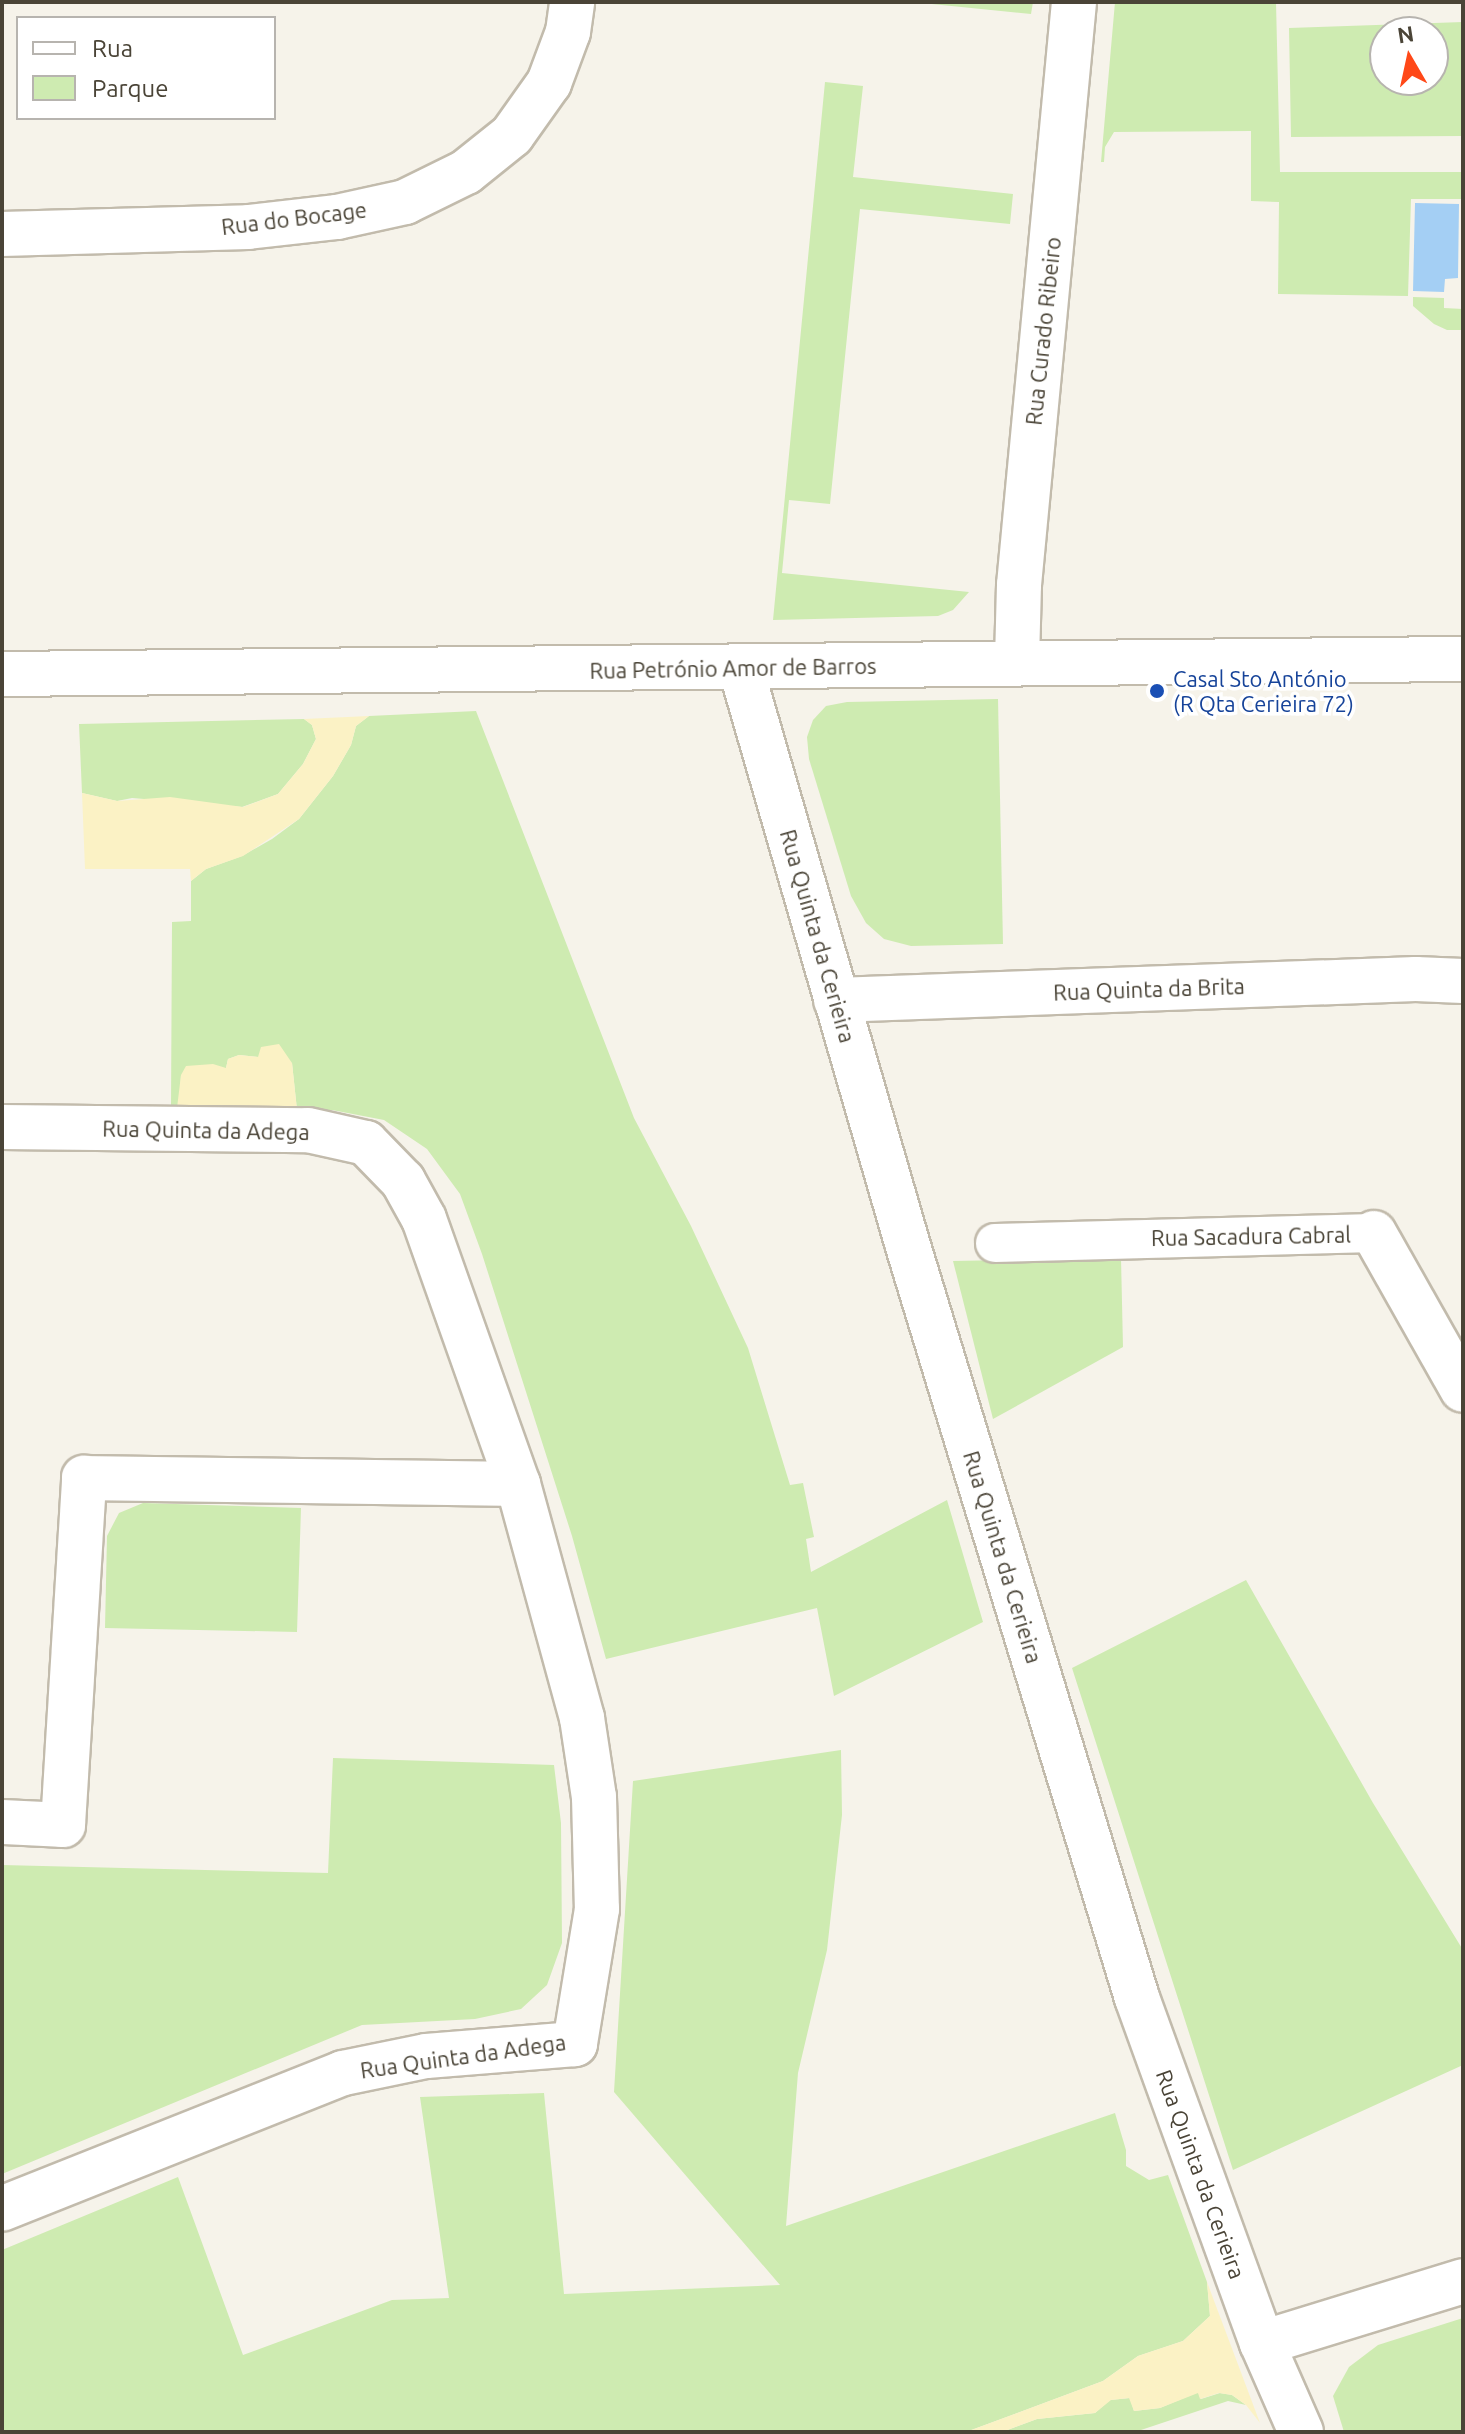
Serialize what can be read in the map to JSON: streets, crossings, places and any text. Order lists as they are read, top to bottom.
{
  "streets": {
    "street": [
      "Rua do Bocage",
      "Rua Curado Ribeiro",
      "Rua Petrónio Amor de Barros",
      "Rua Quinta da Cerieira",
      "Rua Quinta da Brita",
      "Rua Quinta da Adega",
      "Rua Sacadura Cabral"
    ]
  },
  "crossings": [
    ["Rua Curado Ribeiro", "Rua Petrónio Amor de Barros"],
    ["Rua Petrónio Amor de Barros", "Rua Quinta da Cerieira"],
    ["Rua Quinta da Cerieira", "Rua Quinta da Brita"]
  ],
  "places": ["Casal Sto António (R Qta Cerieira 72)"],
  "legend": ["Rua", "Parque"],
  "north": "top"
}
